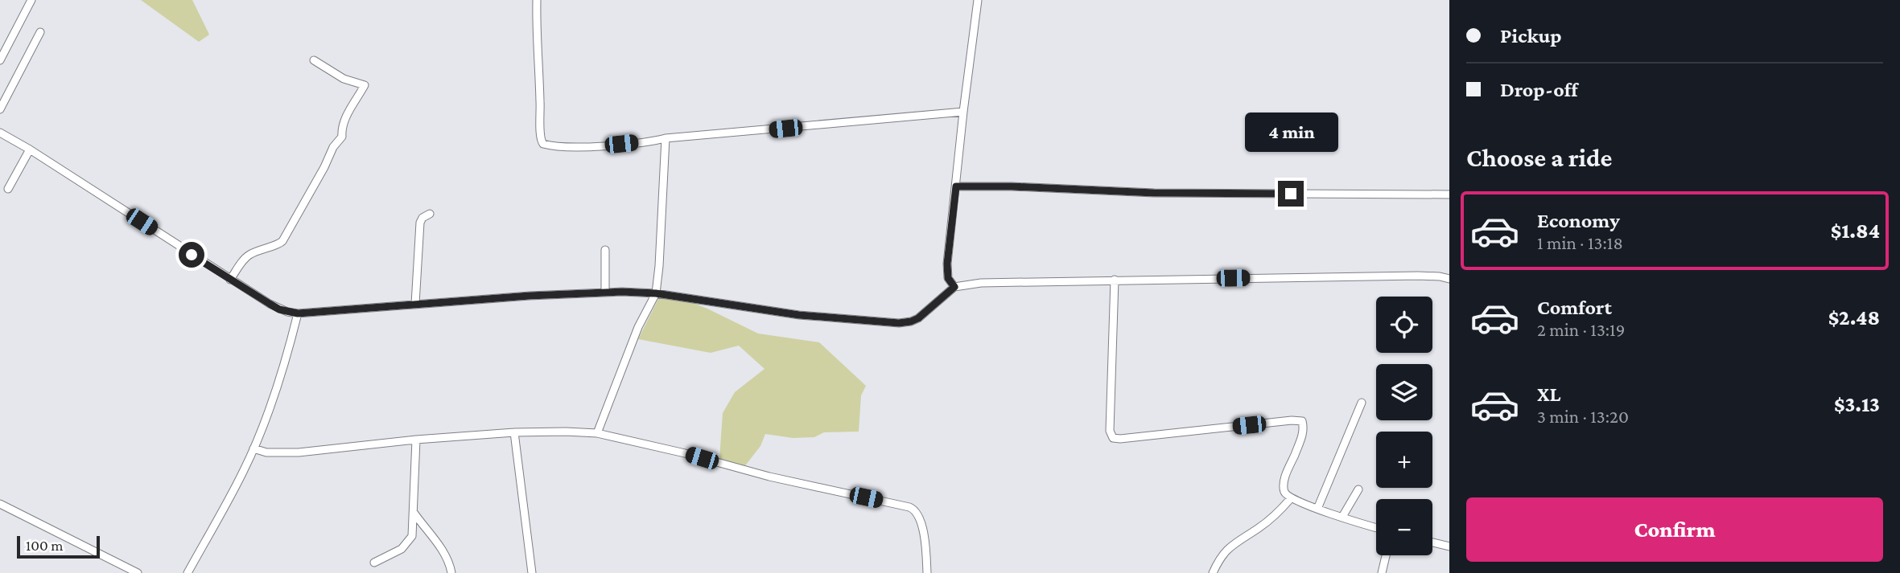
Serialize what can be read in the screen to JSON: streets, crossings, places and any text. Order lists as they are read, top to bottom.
{
  "scale_bar": "100 m",
  "page": {
    "banner": ["Pickup", "Drop-off"],
    "bubble": "4 min",
    "heading": "Choose a ride",
    "list": [
      {
        "name": "Economy",
        "note": "1 min · 13:18",
        "value": "$1.84"
      },
      {
        "name": "Comfort",
        "note": "2 min · 13:19",
        "value": "$2.48"
      },
      {
        "name": "XL",
        "note": "3 min · 13:20",
        "value": "$3.13"
      }
    ],
    "map_buttons": ["+", "−"],
    "buttons": "Confirm",
    "scale": "100 m"
  }
}
